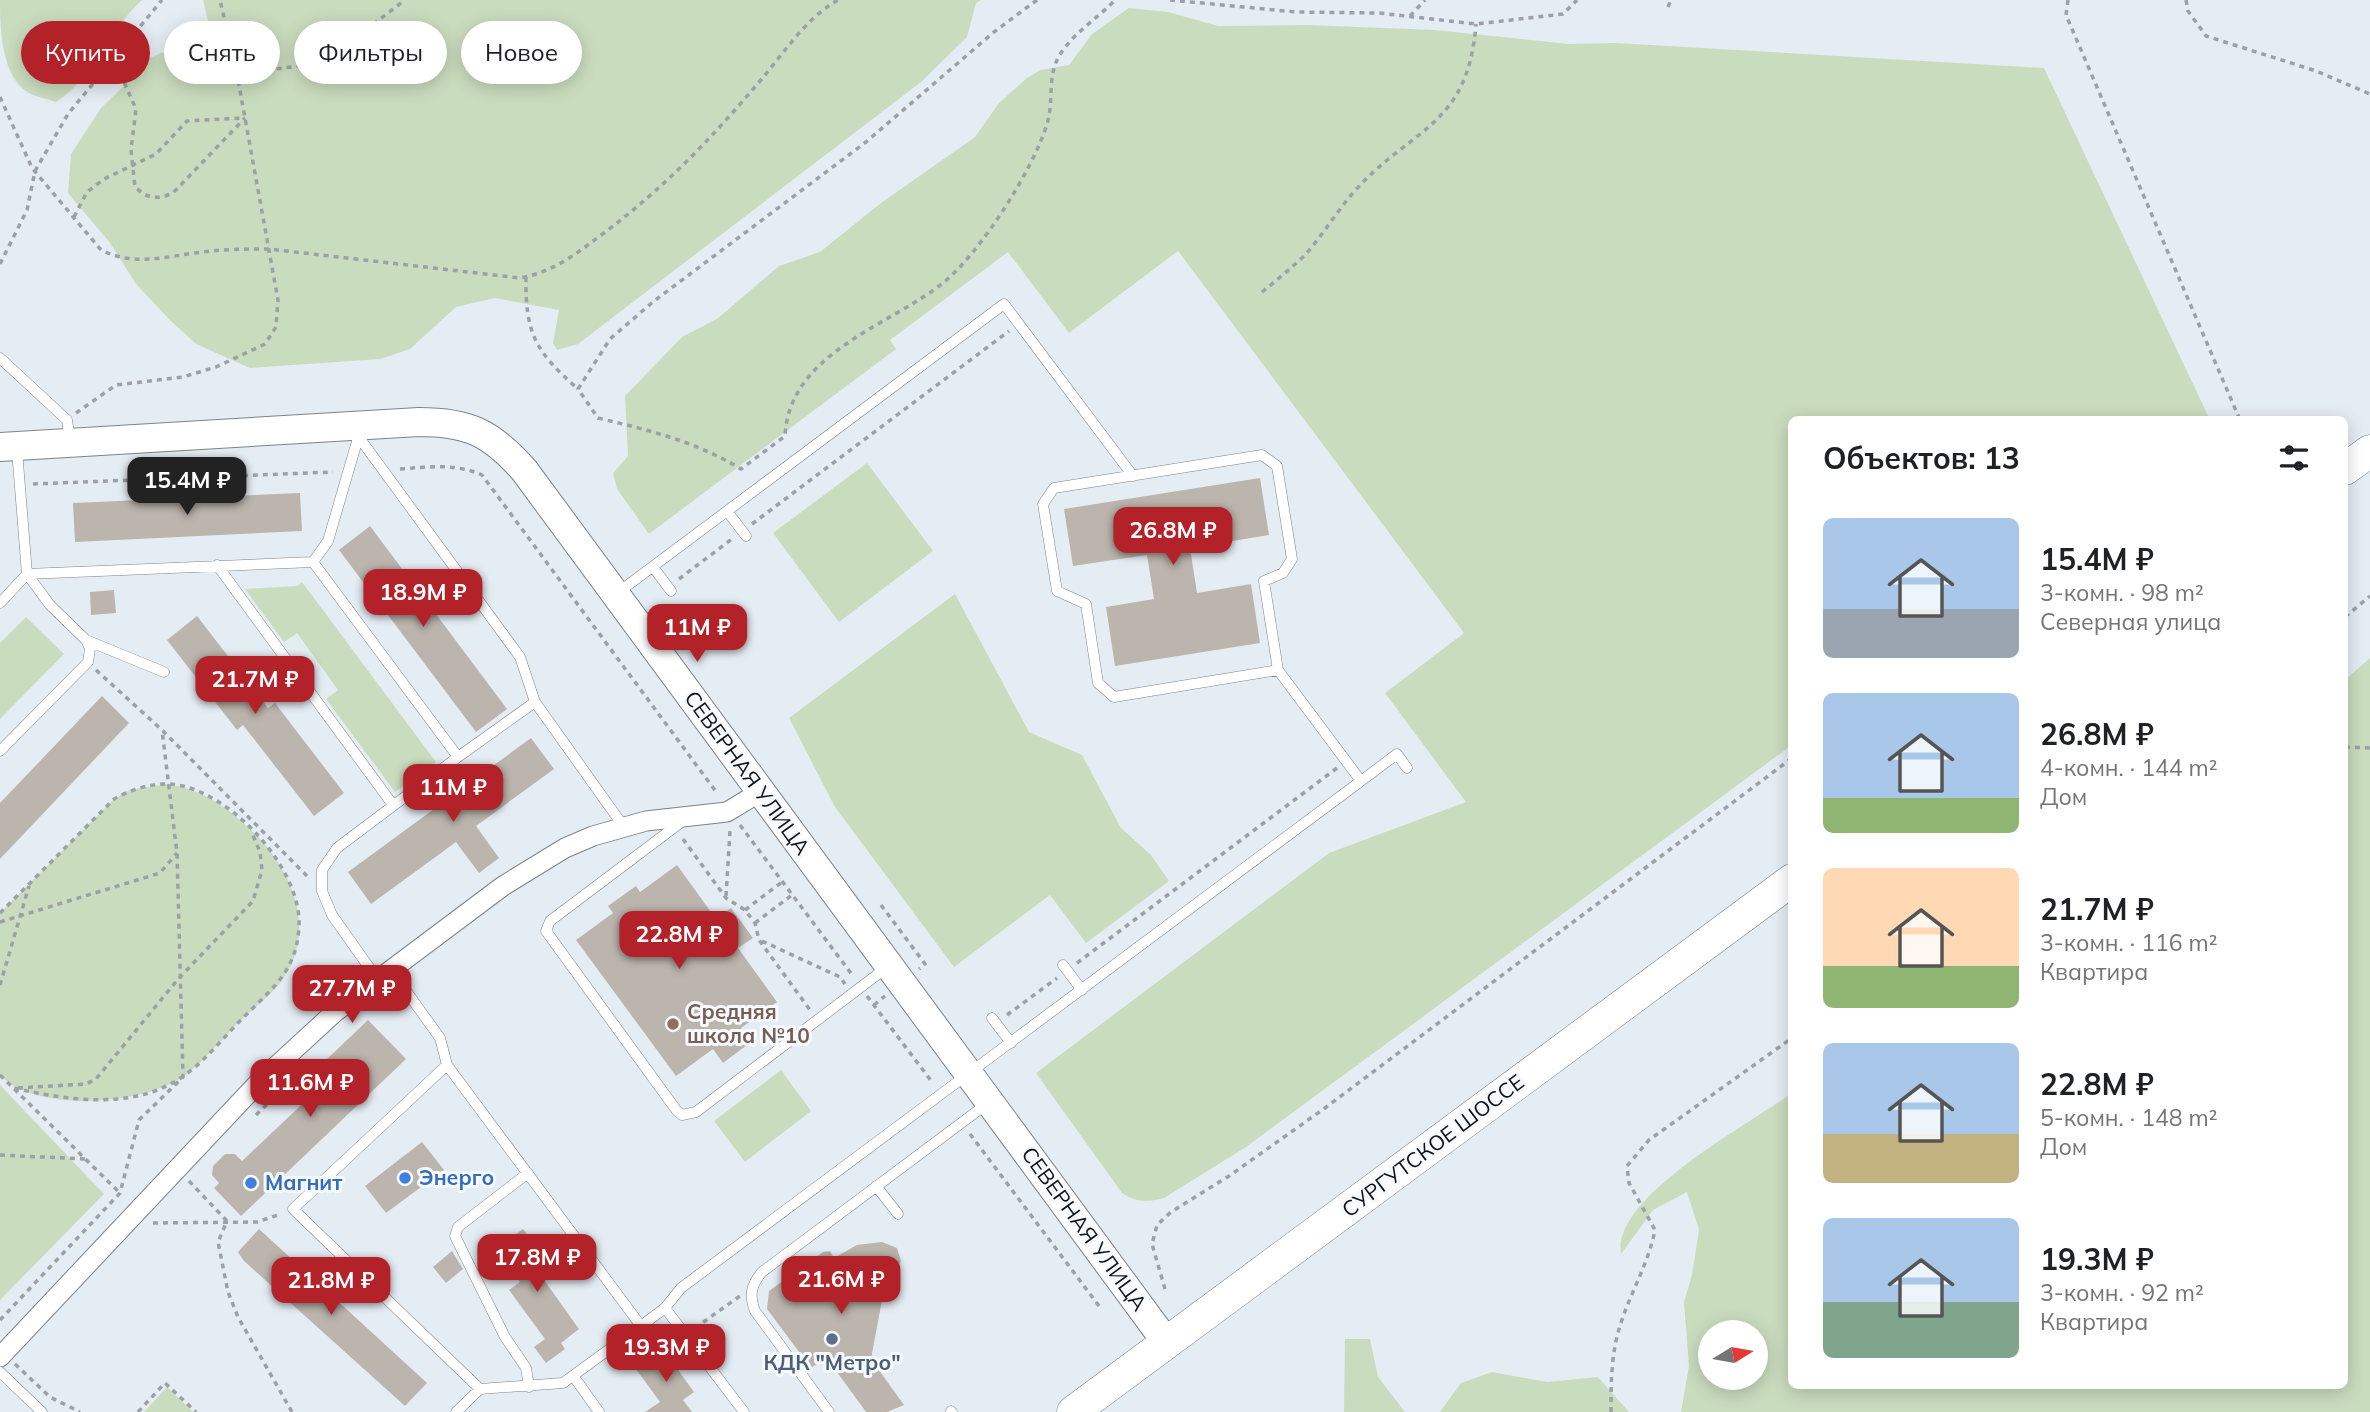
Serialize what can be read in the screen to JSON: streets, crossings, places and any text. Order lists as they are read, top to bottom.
{
  "streets": {
    "main road": ["СУРГУТСКОЕ ШОССЕ"],
    "street": ["СЕВЕРНАЯ УЛИЦА"]
  },
  "crossings": [
    ["СЕВЕРНАЯ УЛИЦА", "СУРГУТСКОЕ ШОССЕ"]
  ],
  "places": [
    "Средняя школа №10",
    "Энерго",
    "Магнит",
    "КДК \"Метро\""
  ],
  "north": "right",
  "page": {
    "chip": [
      "Купить",
      "Снять",
      "Фильтры",
      "Новое"
    ],
    "heading": "Объектов: 13",
    "price": [
      "15.4M ₽",
      "26.8M ₽",
      "18.9M ₽",
      "11M ₽",
      "21.7M ₽",
      "11M ₽",
      "22.8M ₽",
      "27.7M ₽",
      "11.6M ₽",
      "17.8M ₽",
      "21.6M ₽",
      "21.8M ₽",
      "19.3M ₽"
    ],
    "list": [
      {
        "name": "15.4M ₽",
        "note": "3-комн. · 98 m² · Северная улица"
      },
      {
        "name": "26.8M ₽",
        "note": "4-комн. · 144 m² · Дом"
      },
      {
        "name": "21.7M ₽",
        "note": "3-комн. · 116 m² · Квартира"
      },
      {
        "name": "22.8M ₽",
        "note": "5-комн. · 148 m² · Дом"
      },
      {
        "name": "19.3M ₽",
        "note": "3-комн. · 92 m² · Квартира"
      }
    ]
  }
}
